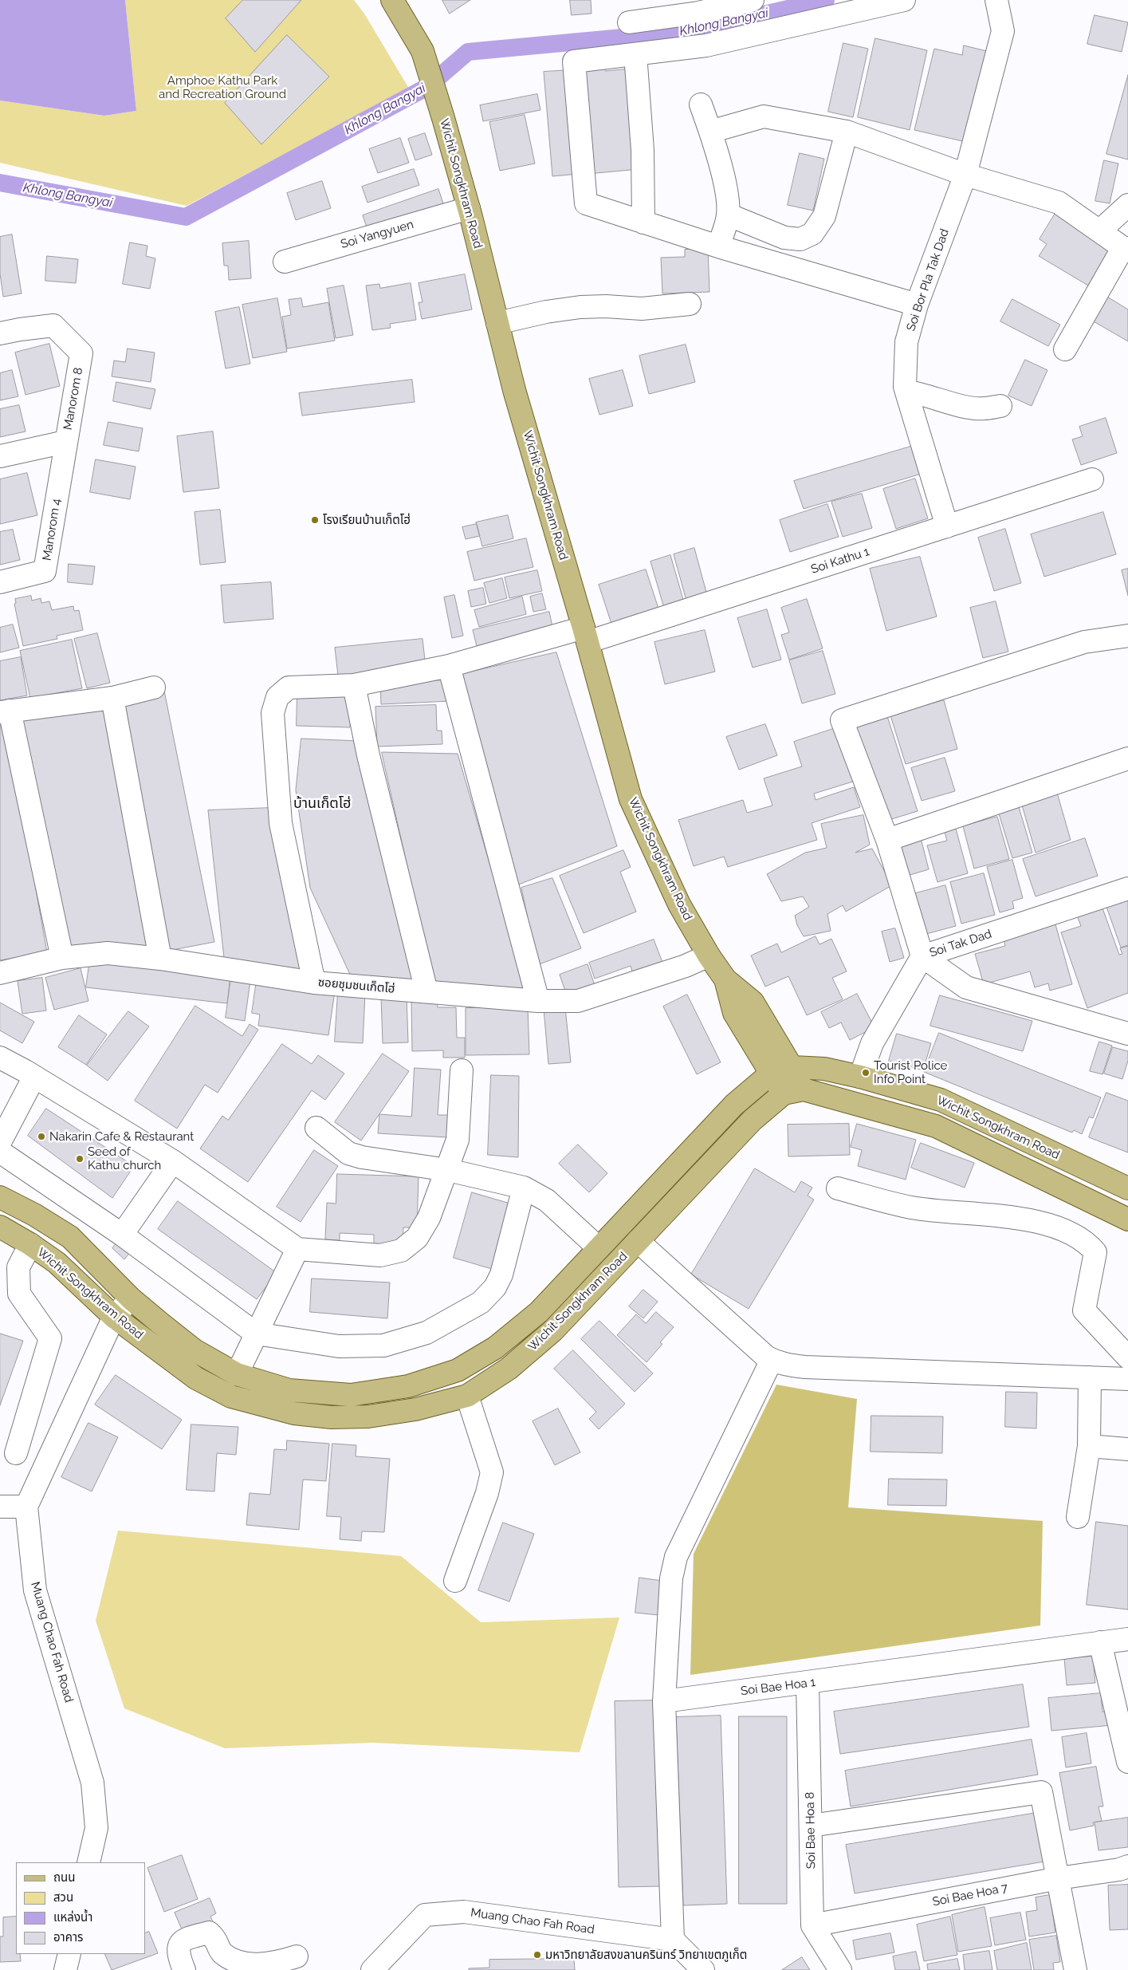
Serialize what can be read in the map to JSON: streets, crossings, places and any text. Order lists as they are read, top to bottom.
{
  "streets": {
    "main road": ["Wichit Songkhram Road"],
    "street": [
      "Soi Yangyuen",
      "Soi Bor Pla Tak Dad",
      "Manorom 8",
      "Manorom 4",
      "Soi Kathu 1",
      "Soi Tak Dad",
      "ซอยชุมชนเก็ตโฮ่",
      "Muang Chao Fah Road",
      "Soi Bae Hoa 1",
      "Soi Bae Hoa 8",
      "Soi Bae Hoa 7"
    ]
  },
  "crossings": [
    ["Wichit Songkhram Road", "Soi Yangyuen"],
    ["Wichit Songkhram Road", "Soi Kathu 1"],
    ["Wichit Songkhram Road", "Soi Tak Dad"],
    ["Wichit Songkhram Road", "ซอยชุมชนเก็ตโฮ่"],
    ["Soi Bor Pla Tak Dad", "Soi Kathu 1"],
    ["Manorom 8", "Manorom 4"],
    ["Soi Kathu 1", "ซอยชุมชนเก็ตโฮ่"],
    ["Soi Bae Hoa 1", "Soi Bae Hoa 8"],
    ["Soi Bae Hoa 8", "Soi Bae Hoa 7"]
  ],
  "districts": ["บ้านเก็ตโฮ่"],
  "water": ["Khlong Bangyai"],
  "parks": ["Amphoe Kathu Park and Recreation Ground"],
  "places": [
    "โรงเรียนบ้านเก็ตโฮ่",
    "Tourist Police Info Point",
    "Nakarin Cafe & Restaurant",
    "Seed of Kathu church",
    "มหาวิทยาลัยสงขลานครินทร์ วิทยาเขตภูเก็ต"
  ],
  "legend": [
    "ถนน",
    "สวน",
    "แหล่งน้ำ",
    "อาคาร"
  ]
}
